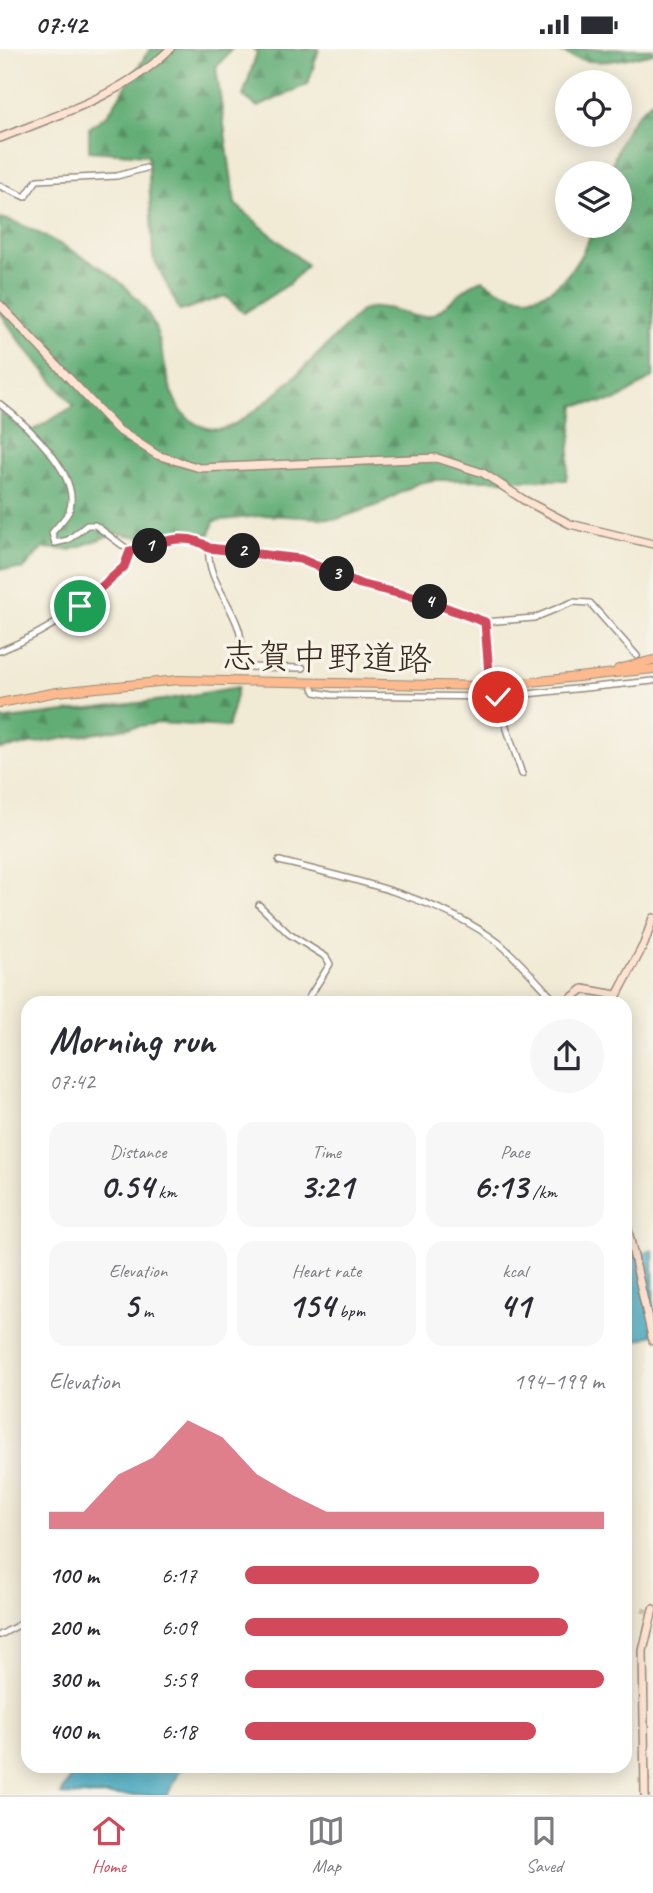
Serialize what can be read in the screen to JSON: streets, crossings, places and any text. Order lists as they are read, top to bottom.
{
  "streets": {
    "main road": ["志賀中野道路"]
  },
  "page": {
    "status": "07:42",
    "pins": [
      "1",
      "2",
      "3",
      "4"
    ],
    "heading": ["Morning run", "07:42"],
    "stats": [
      ["Distance", "0.54 km"],
      ["Time", "3:21"],
      ["Pace", "6:13 /km"],
      ["Elevation", "5 m"],
      ["Heart rate", "154 bpm"],
      ["kcal", "41"]
    ],
    "chart": ["Elevation", "194–199 m"],
    "list": [
      {
        "name": "100 m",
        "note": "6:17"
      },
      {
        "name": "200 m",
        "note": "6:09"
      },
      {
        "name": "300 m",
        "note": "5:59"
      },
      {
        "name": "400 m",
        "note": "6:18"
      }
    ],
    "tabs": ["Home", "Map", "Saved"]
  }
}
